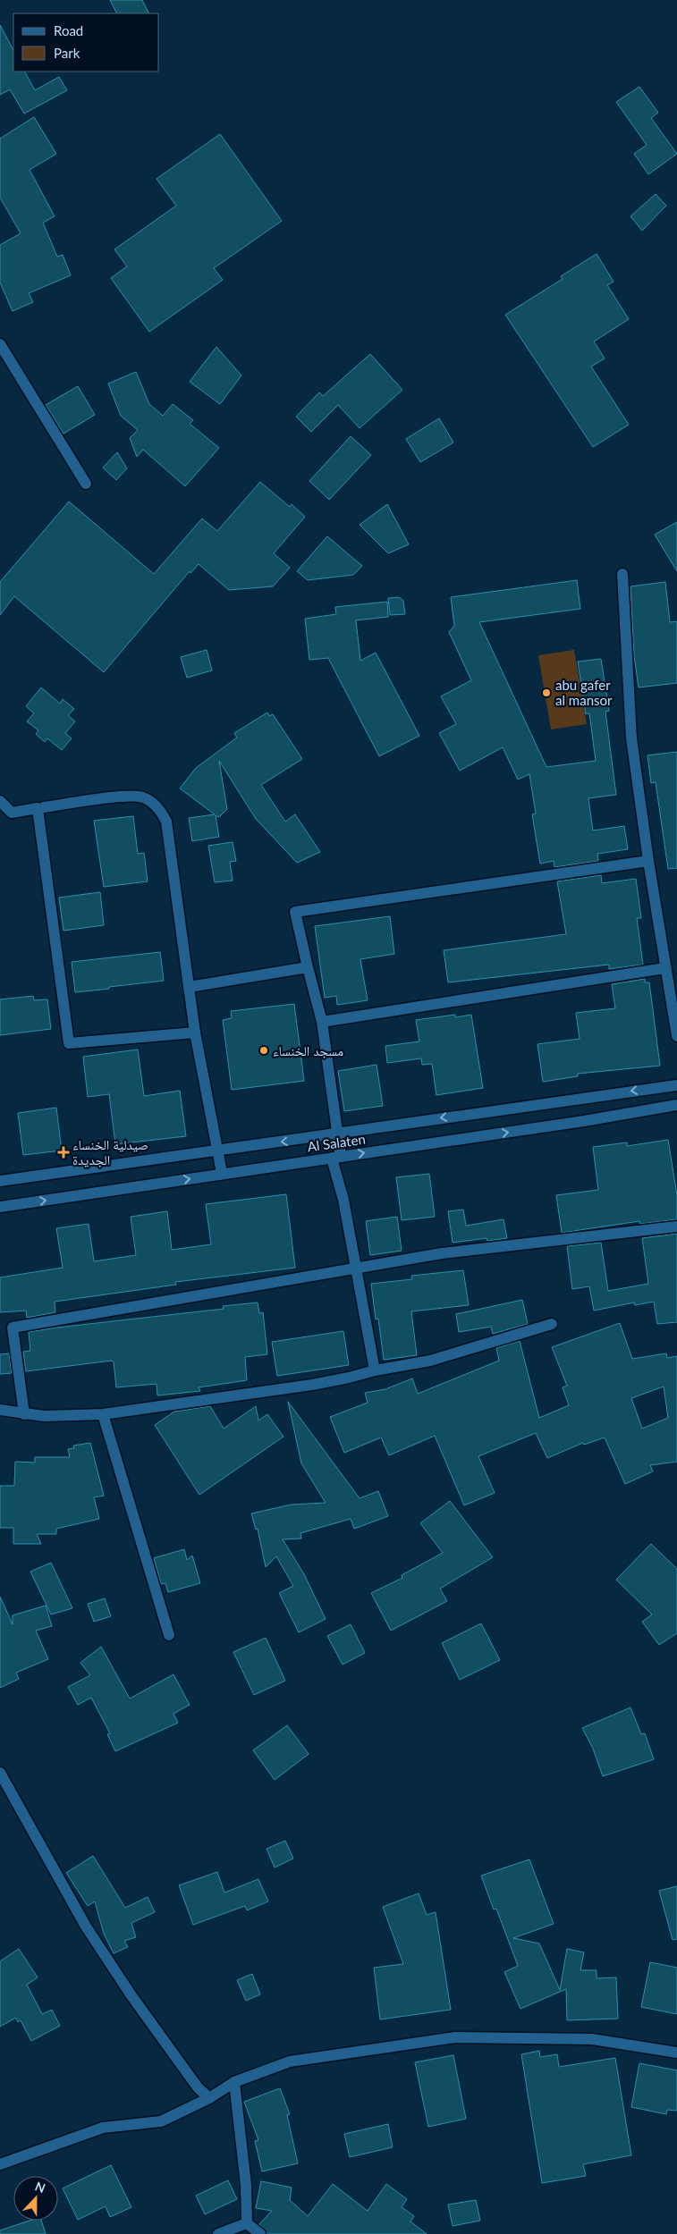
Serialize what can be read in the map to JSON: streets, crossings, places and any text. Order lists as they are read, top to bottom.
{
  "streets": {
    "street": ["Al Salaten"]
  },
  "places": {
    "other": ["abu gafer al mansor", "مسجد الخنساء"],
    "health": ["صيدلية الخنساء الجديدة"]
  },
  "legend": ["Road", "Park"],
  "north": "top"
}
